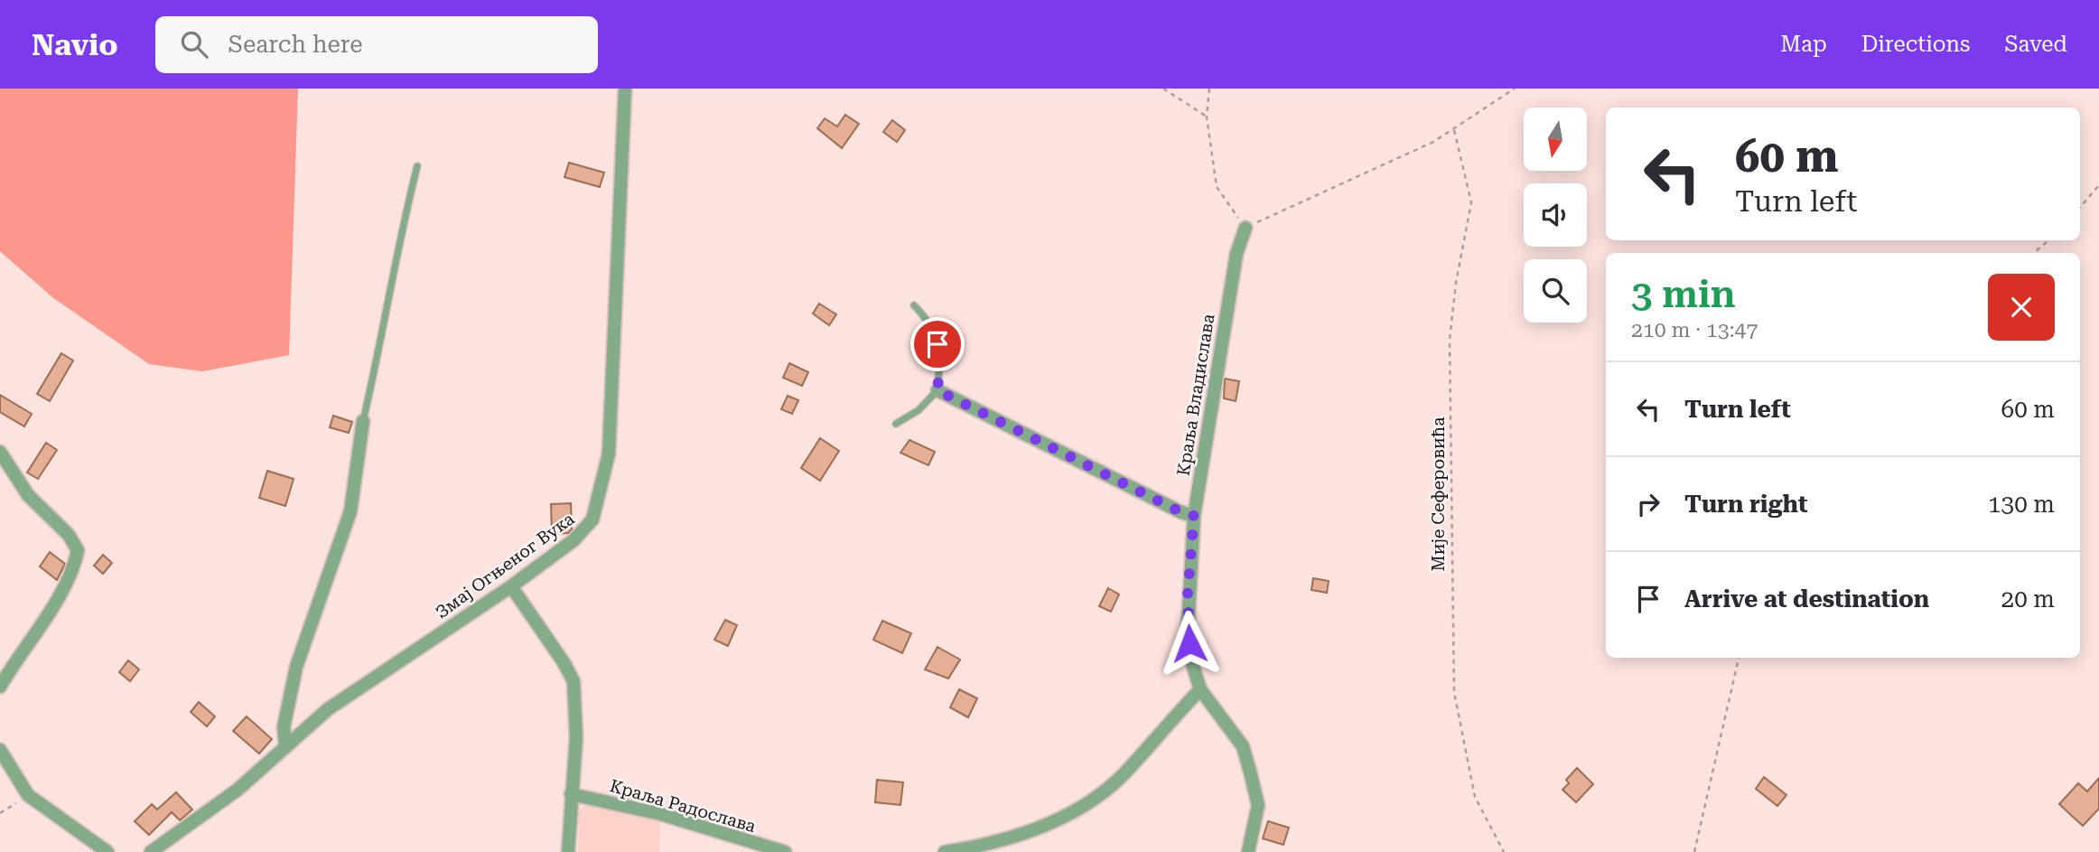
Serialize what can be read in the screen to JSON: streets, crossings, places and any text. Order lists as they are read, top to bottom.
{
  "streets": {
    "street": ["Краља Владислава", "Змај Огњеног Вука", "Краља Радослава"],
    "path": ["Мије Сеферовића"]
  },
  "north": "bottom",
  "page": {
    "header": "Navio",
    "search": "Search here",
    "nav": ["Map", "Directions", "Saved"],
    "turn": ["60 m", "Turn left"],
    "heading": ["3 min", "210 m · 13:47"],
    "list": [
      {
        "name": "Turn left",
        "value": "60 m"
      },
      {
        "name": "Turn right",
        "value": "130 m"
      },
      {
        "name": "Arrive at destination",
        "value": "20 m"
      }
    ]
  }
}
